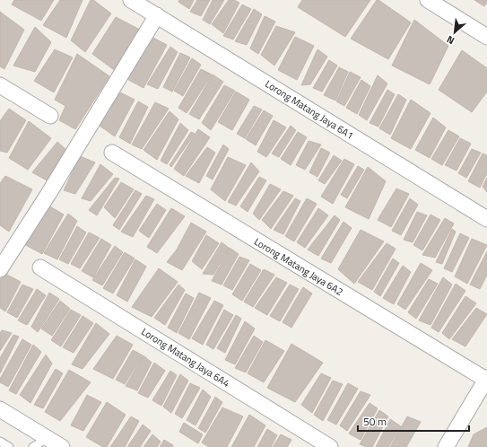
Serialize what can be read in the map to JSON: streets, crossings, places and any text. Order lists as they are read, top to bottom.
{
  "streets": {
    "street": ["Lorong Matang Jaya 6A1", "Lorong Matang Jaya 6A2", "Lorong Matang Jaya 6A4"]
  },
  "scale_bar": "50 m",
  "north": "bottom left"
}
